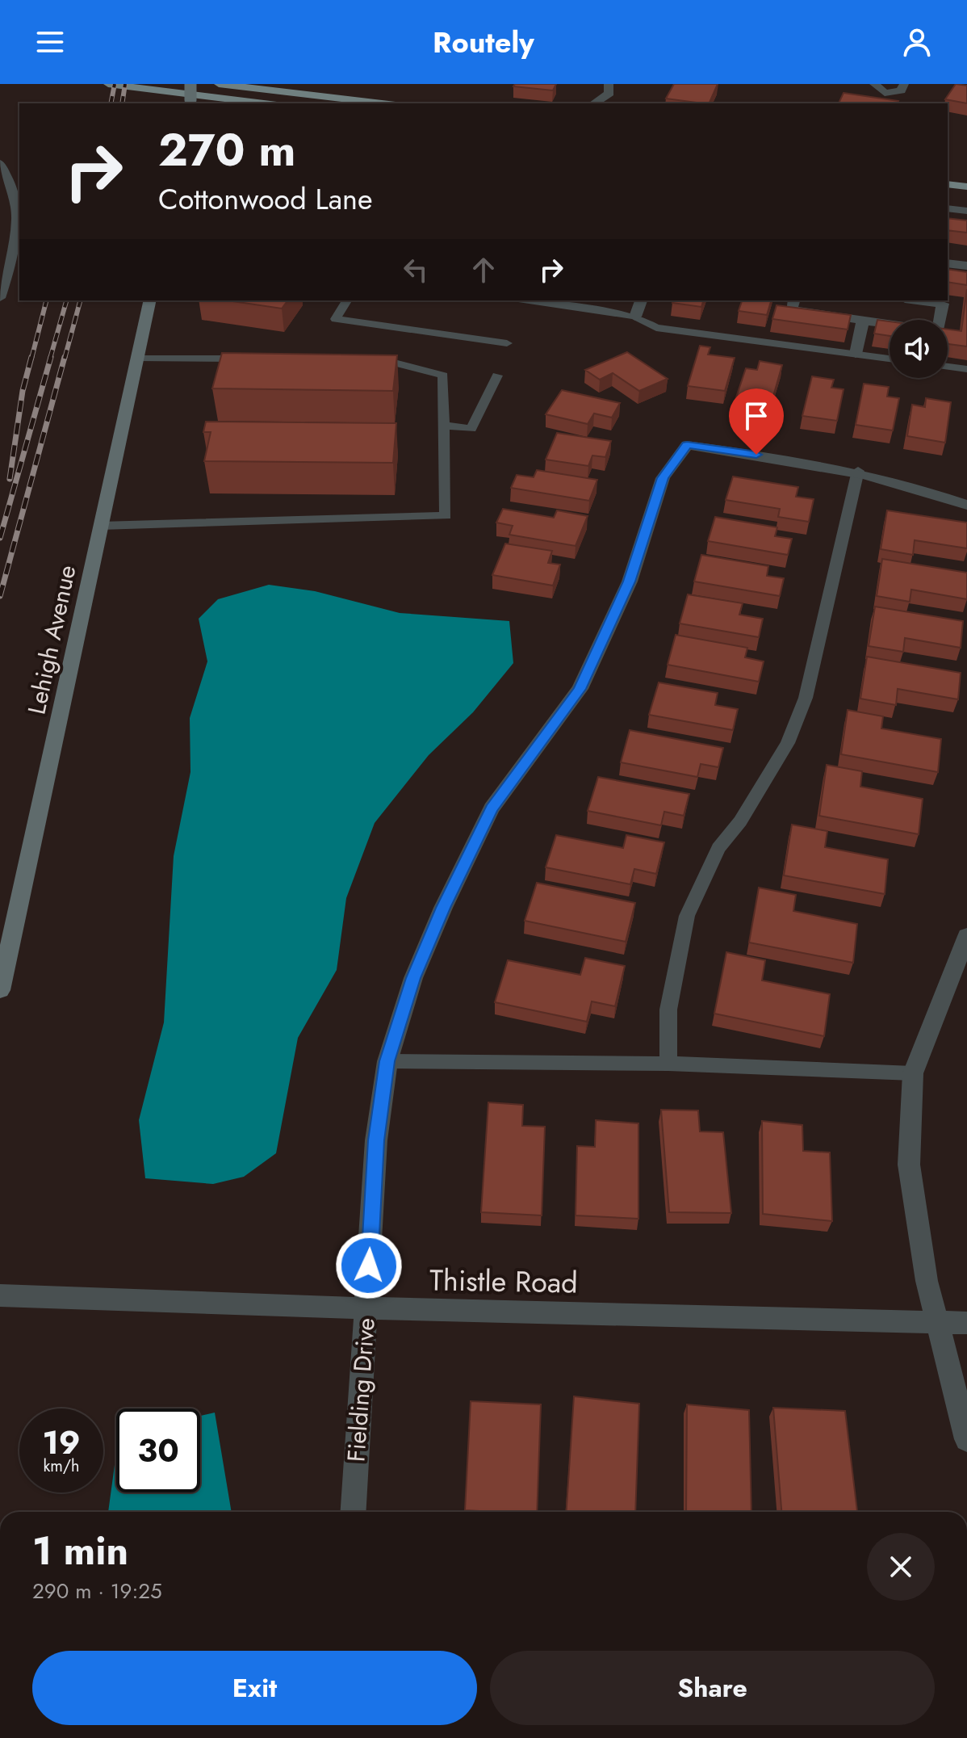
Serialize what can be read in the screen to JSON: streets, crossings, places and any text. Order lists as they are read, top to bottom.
{
  "streets": {
    "street": ["Lehigh Avenue", "Thistle Road", "Fielding Drive"]
  },
  "crossings": [
    ["Thistle Road", "Fielding Drive"]
  ],
  "page": {
    "header": "Routely",
    "turn": ["270 m", "Cottonwood Lane"],
    "speed": "19 km/h",
    "limit": "30",
    "heading": ["1 min", "290 m · 19:25"],
    "buttons": ["Exit", "Share"]
  }
}
